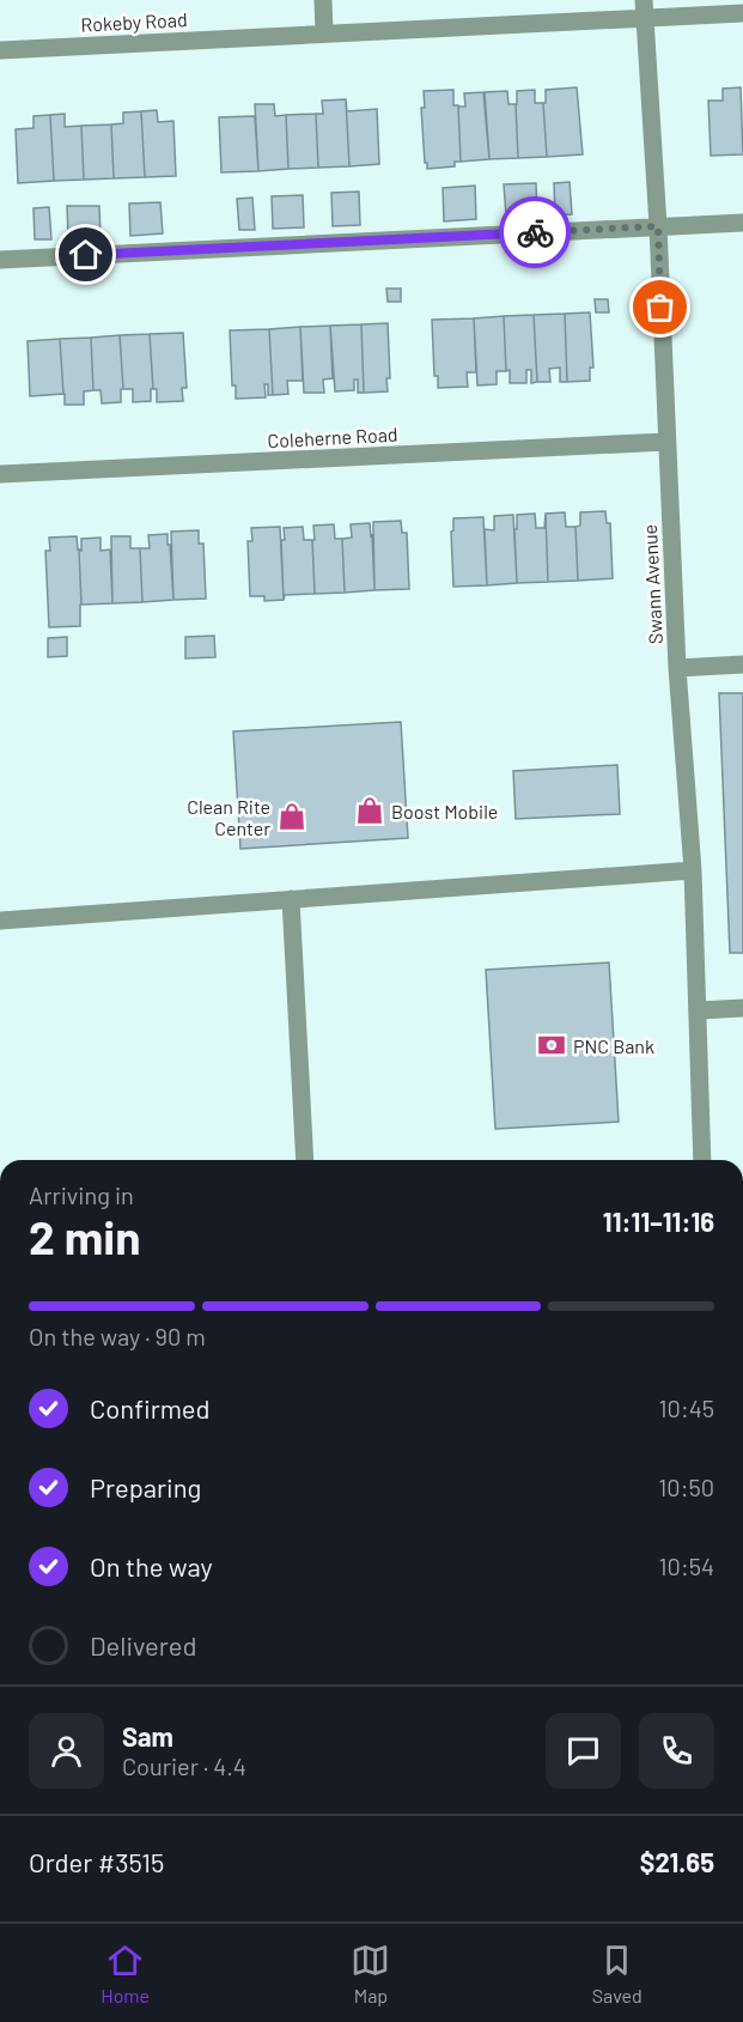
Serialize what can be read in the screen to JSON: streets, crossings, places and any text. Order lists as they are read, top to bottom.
{
  "streets": {
    "street": ["Rokeby Road", "Coleherne Road", "Swann Avenue"]
  },
  "crossings": [
    ["Rokeby Road", "Swann Avenue"],
    ["Coleherne Road", "Swann Avenue"]
  ],
  "places": {
    "shop": ["Boost Mobile", "Clean Rite Center"],
    "bank": ["PNC Bank"]
  },
  "page": {
    "heading": ["2 min", "Arriving in", "11:11–11:16"],
    "panel": [
      "Sam",
      "Courier · 4.4",
      "Order #3515",
      "$21.65"
    ],
    "bar": "On the way · 90 m",
    "list": [
      ["Confirmed", "10:45"],
      ["Preparing", "10:50"],
      ["On the way", "10:54"],
      "Delivered"
    ],
    "tabs": ["Home", "Map", "Saved"]
  }
}
